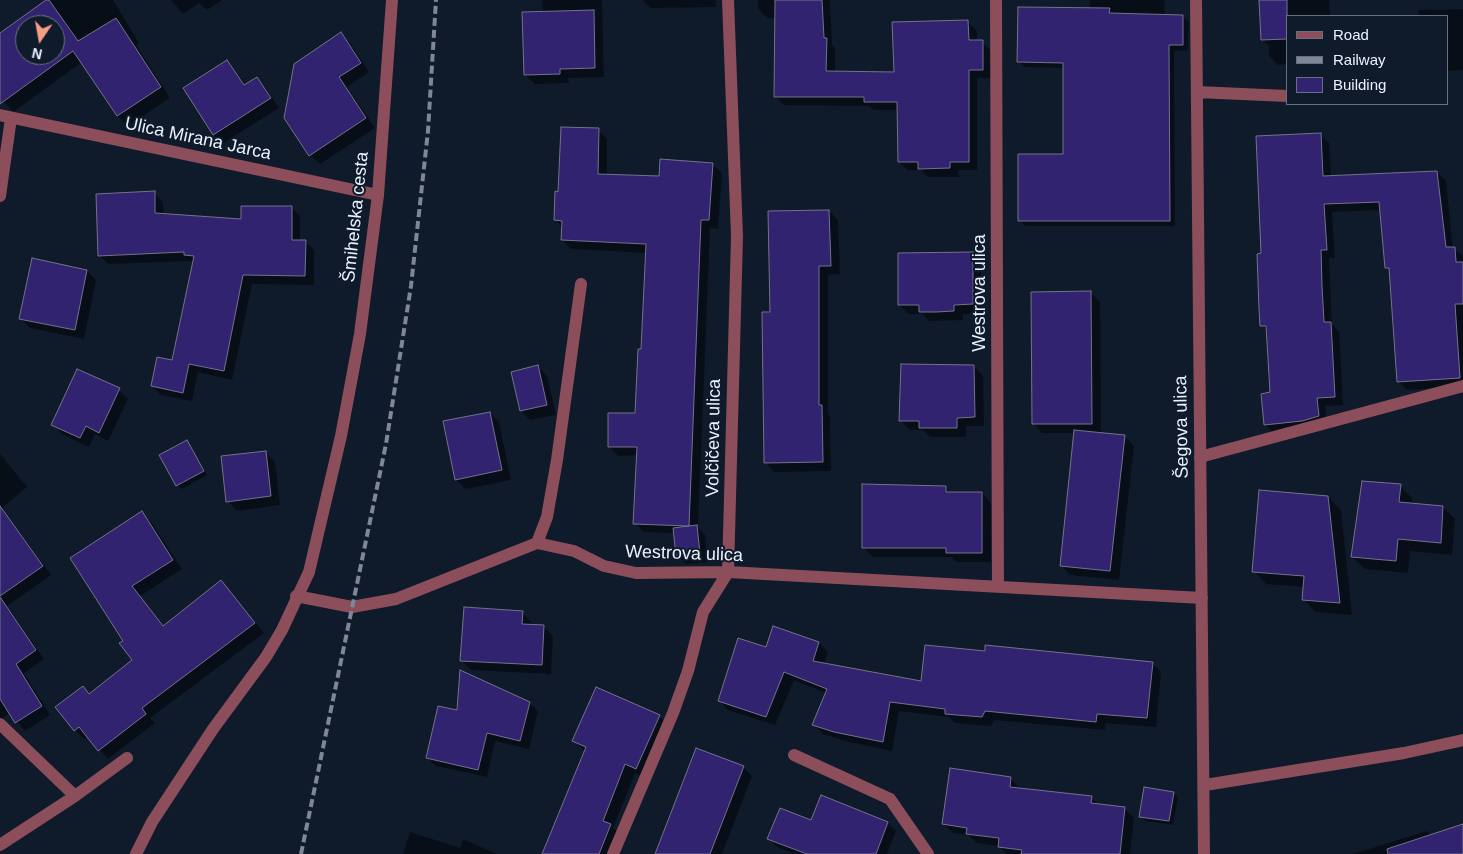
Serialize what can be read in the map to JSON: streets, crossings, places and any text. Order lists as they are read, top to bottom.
{
  "streets": {
    "street": [
      "Ulica Mirana Jarca",
      "Šmihelska cesta",
      "Westrova ulica",
      "Šegova ulica",
      "Volčičeva ulica"
    ]
  },
  "crossings": [
    ["Ulica Mirana Jarca", "Šmihelska cesta"],
    ["Westrova ulica", "Šegova ulica"],
    ["Westrova ulica", "Volčičeva ulica"]
  ],
  "legend": ["Road", "Railway", "Building"],
  "north": "bottom"
}
